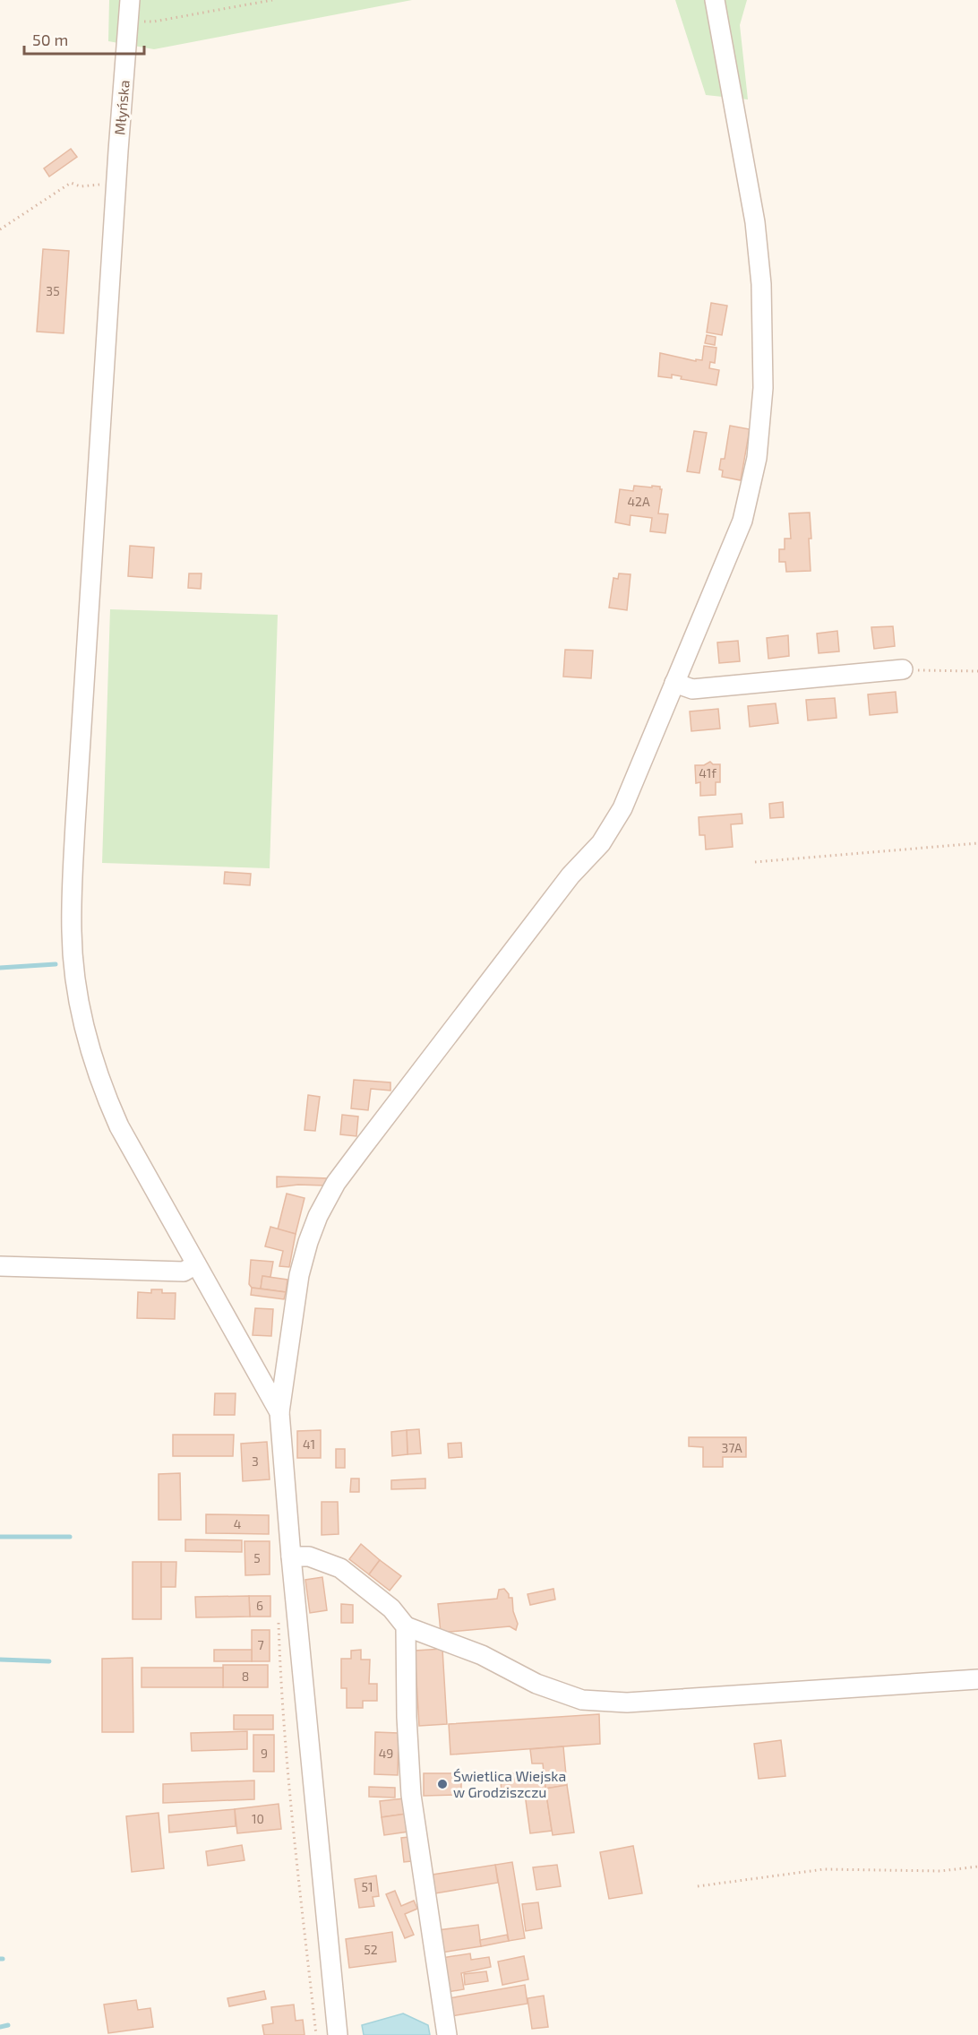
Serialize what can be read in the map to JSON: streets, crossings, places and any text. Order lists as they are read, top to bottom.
{
  "streets": {
    "street": ["Młyńska"]
  },
  "places": ["Świetlica Wiejska w Grodziszczu"],
  "house_numbers": [
    "35",
    "42A",
    "41f",
    "41",
    "37A",
    "3",
    "4",
    "5",
    "6",
    "7",
    "8",
    "9",
    "49",
    "10",
    "51",
    "52"
  ],
  "scale_bar": "50 m"
}
